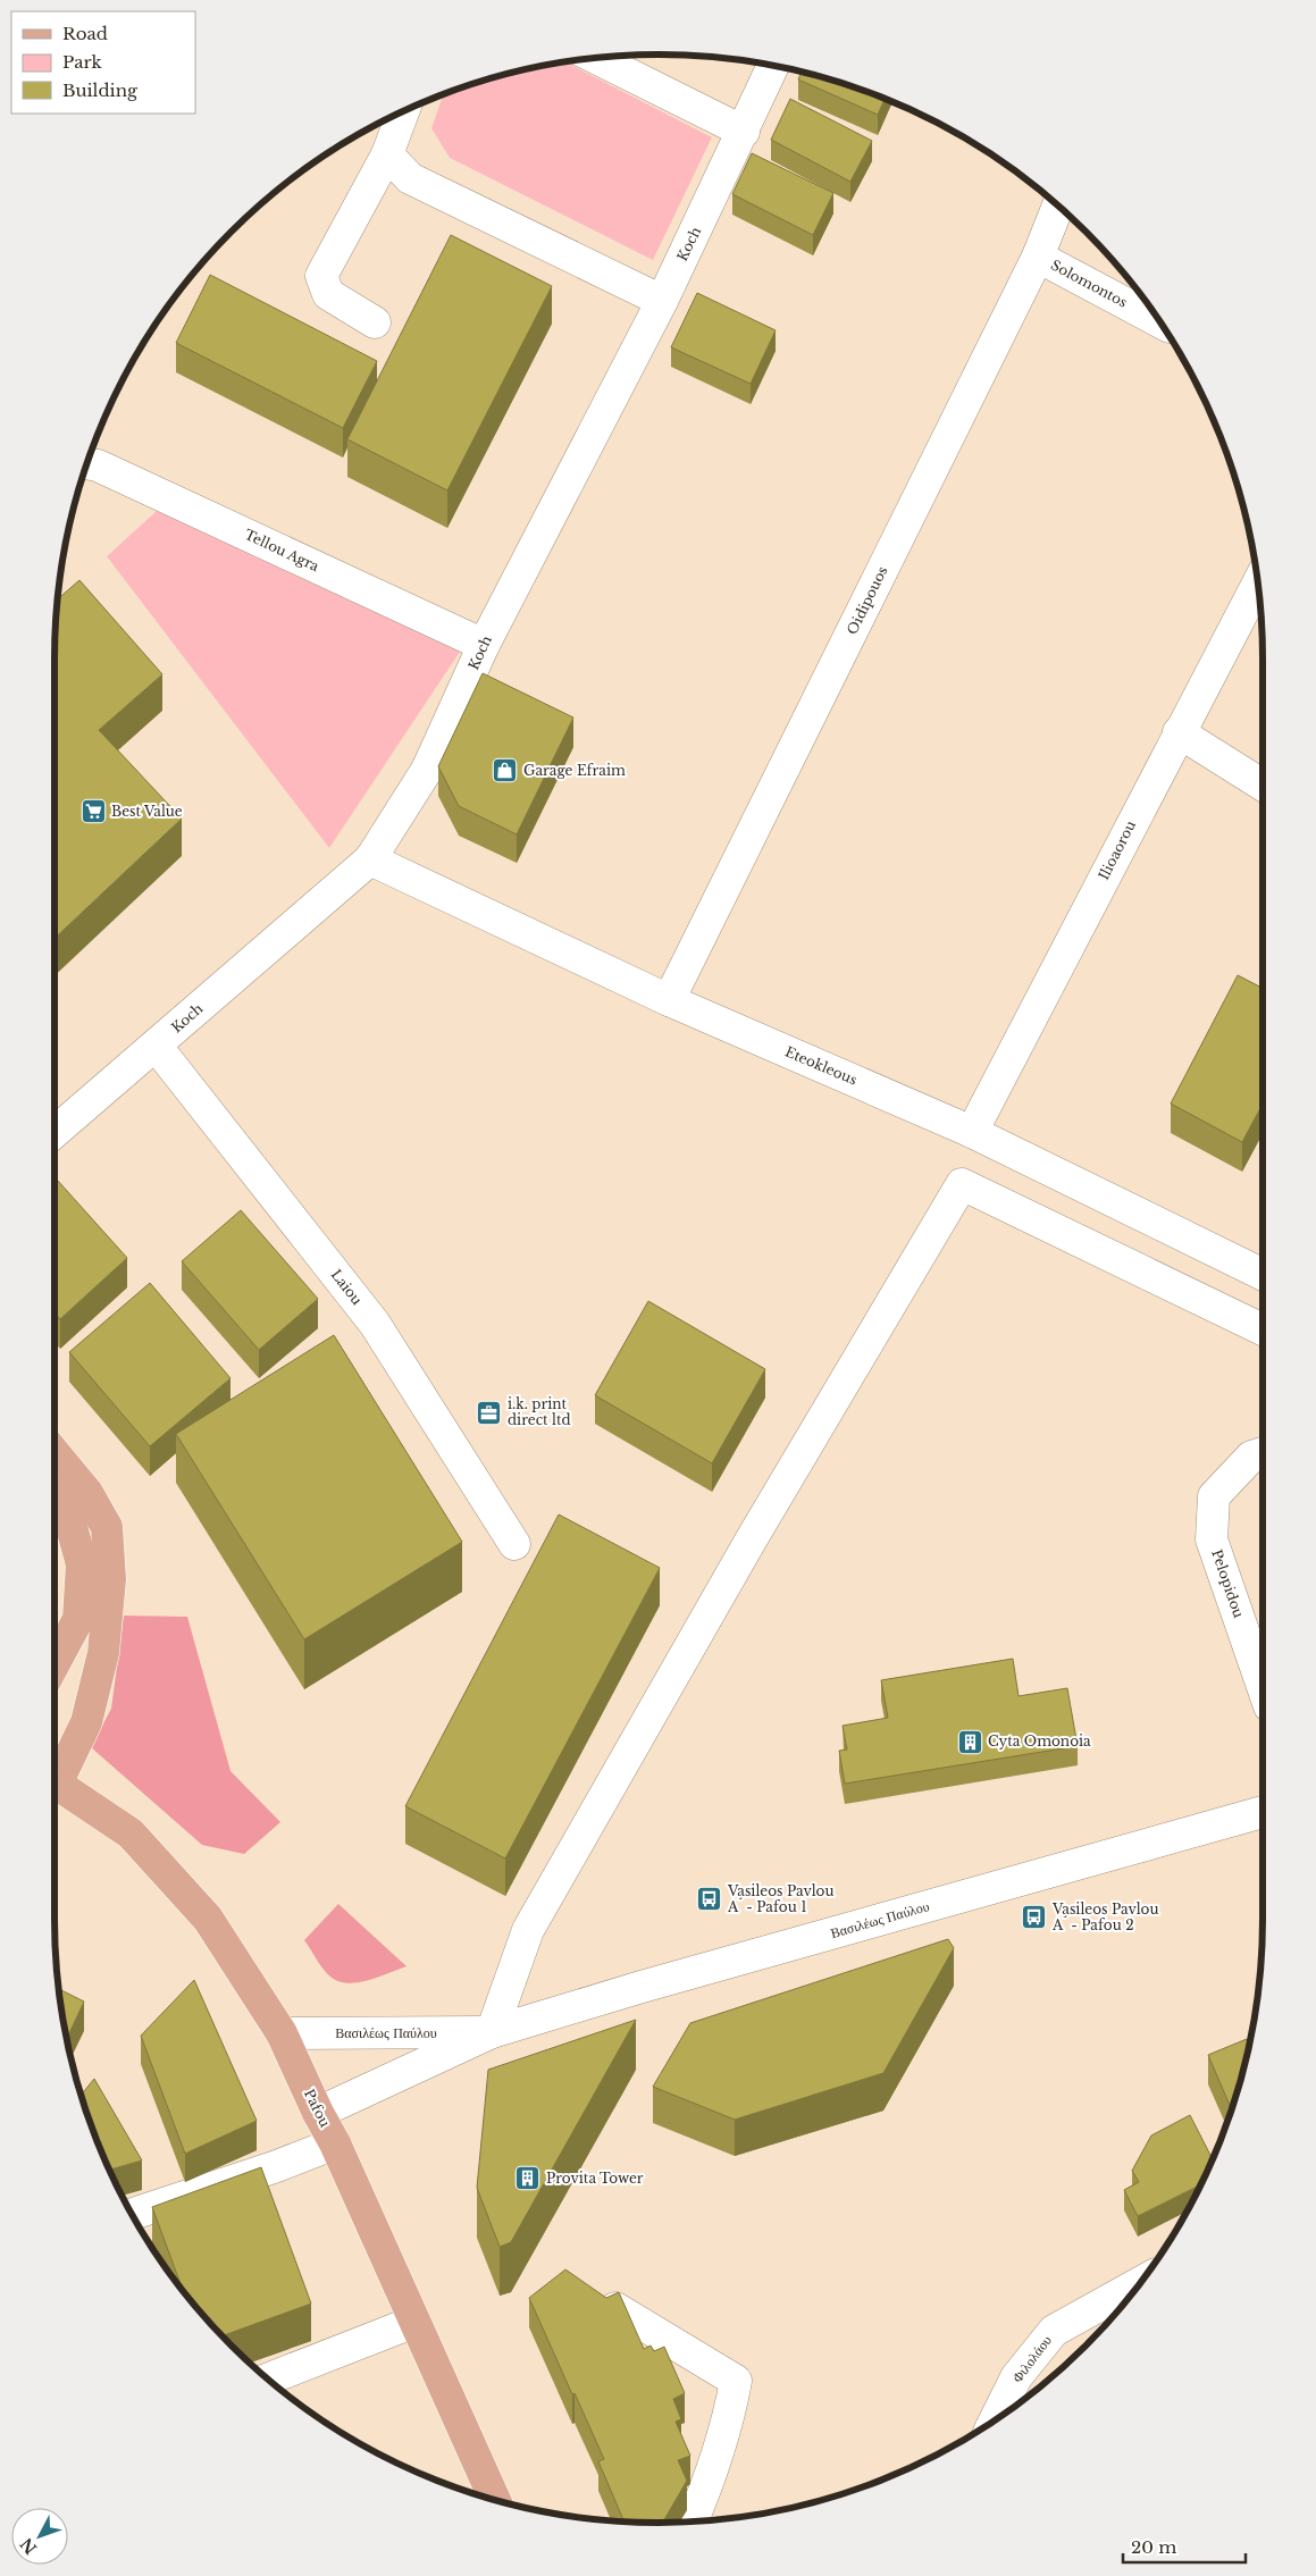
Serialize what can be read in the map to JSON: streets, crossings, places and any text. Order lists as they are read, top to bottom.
{
  "streets": {
    "main road": ["Pafou"],
    "street": [
      "Koch",
      "Solomontos",
      "Tellou Agra",
      "Oidipouos",
      "Ilioaorou",
      "Eteokleous",
      "Laiou",
      "Pelopidou",
      "Βασιλέως Παύλου",
      "Φιλολάου"
    ]
  },
  "crossings": [
    ["Koch", "Tellou Agra"],
    ["Koch", "Eteokleous"],
    ["Koch", "Laiou"],
    ["Solomontos", "Oidipouos"],
    ["Oidipouos", "Eteokleous"],
    ["Ilioaorou", "Eteokleous"],
    ["Βασιλέως Παύλου", "Pafou"]
  ],
  "places": {
    "shop": ["Garage Efraim"],
    "supermarket": ["Best Value"],
    "office": ["i.k. print direct ltd"],
    "building": ["Cyta Omonoia", "Provita Tower"],
    "bus stop": ["Vasileos Pavlou A´ - Pafou 1", "Vasileos Pavlou A´ - Pafou 2"]
  },
  "legend": ["Road", "Park", "Building"],
  "scale_bar": "20 m",
  "north": "bottom left"
}
